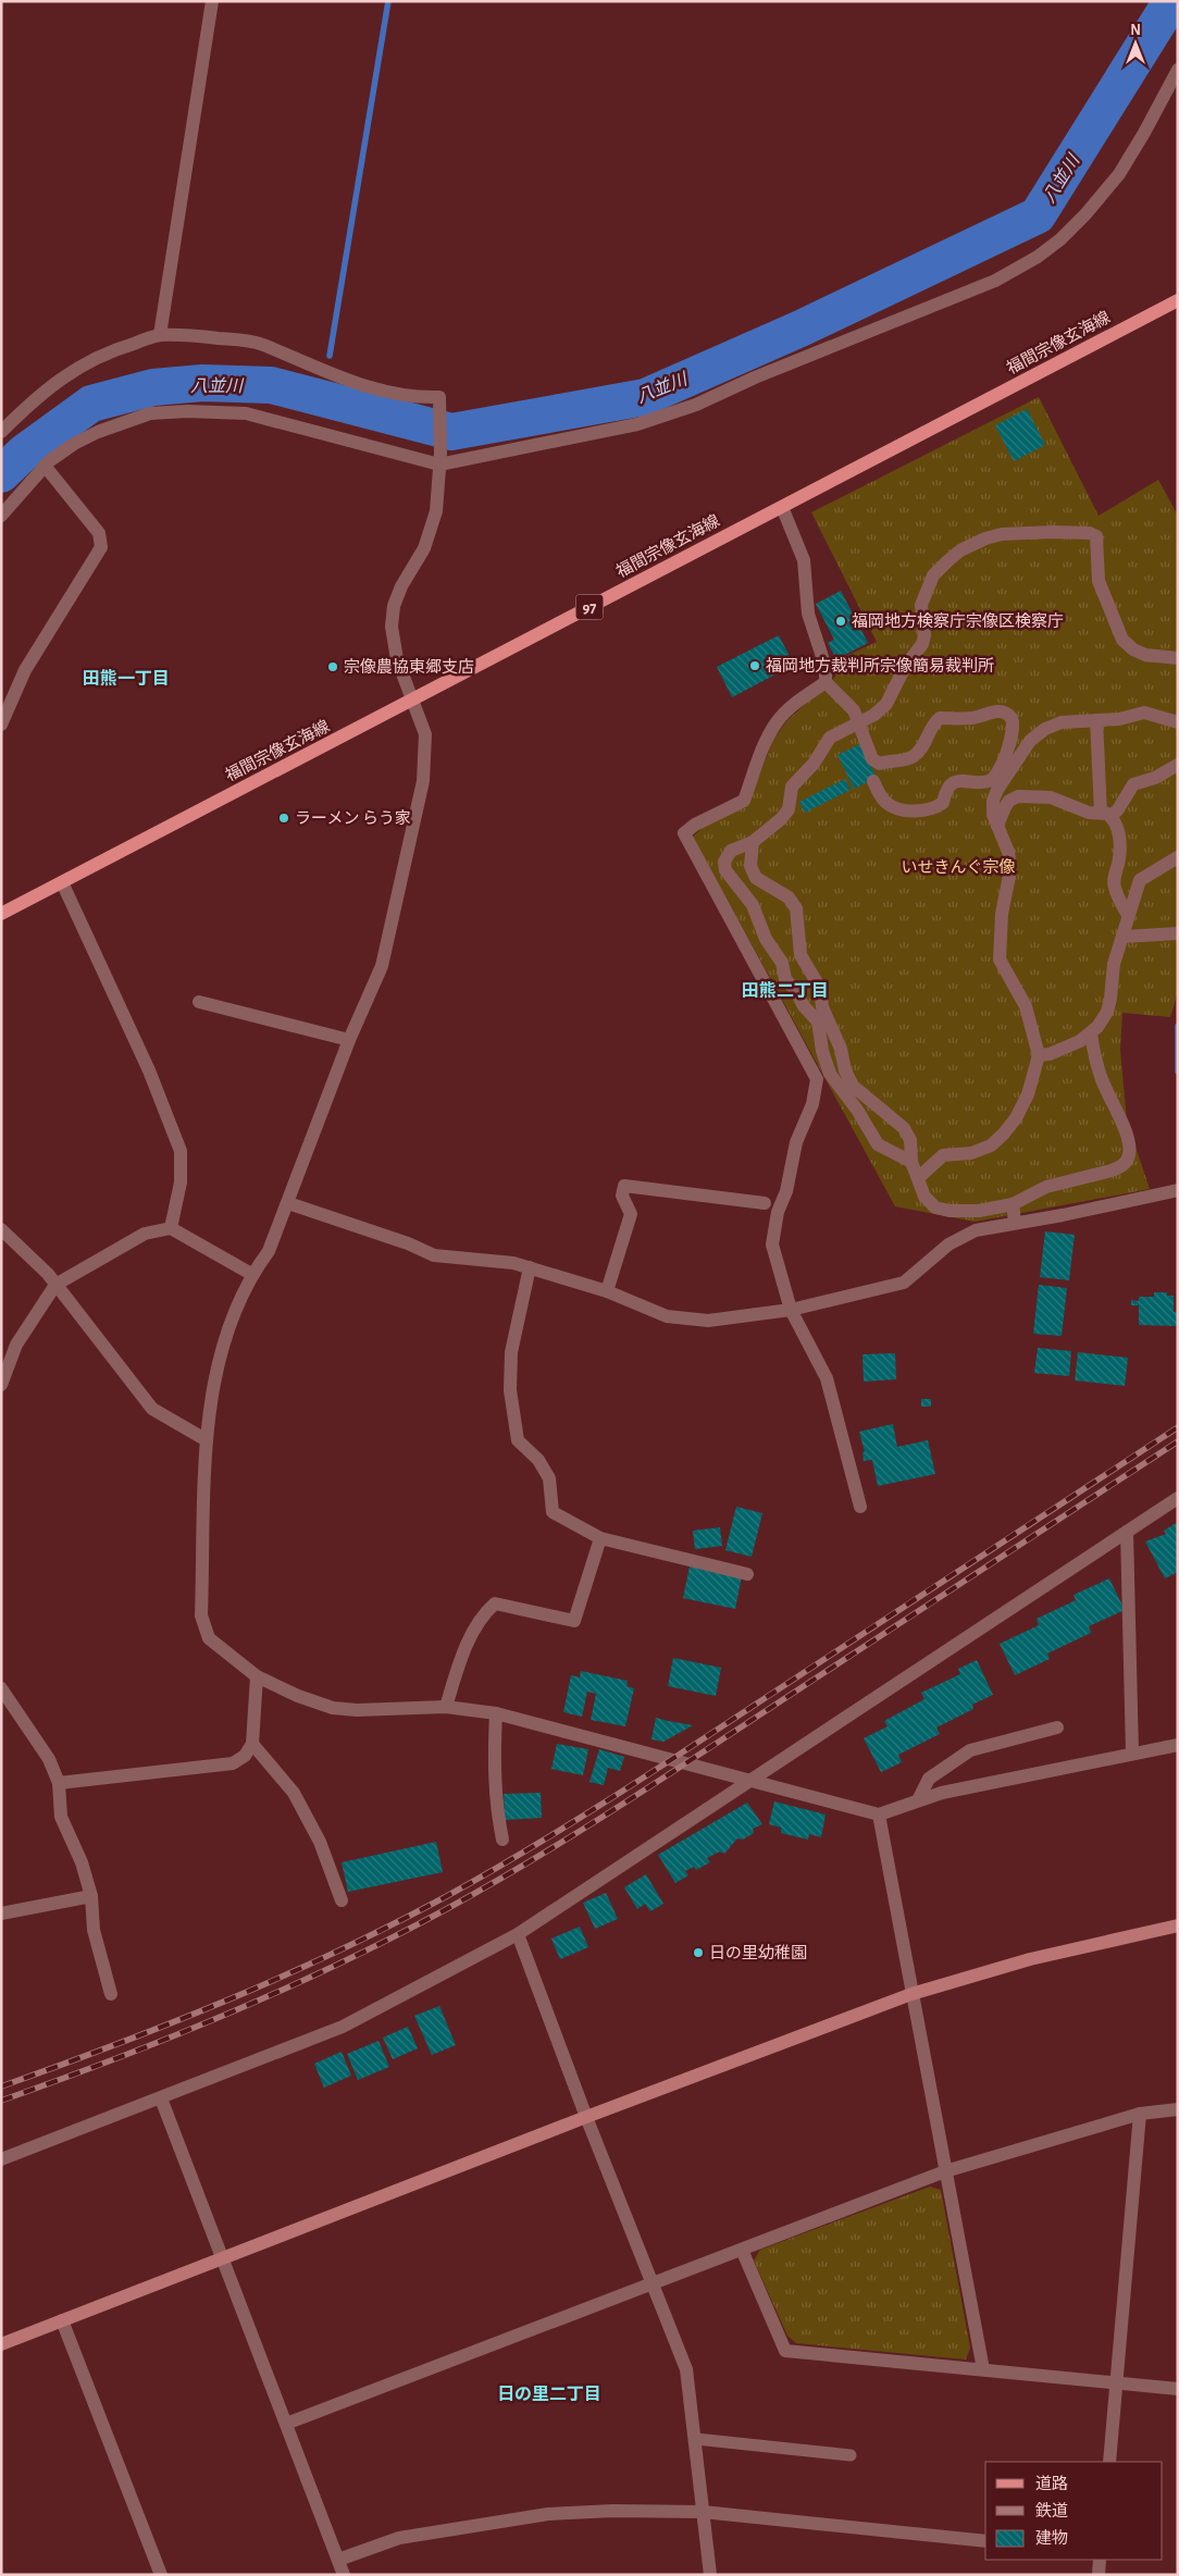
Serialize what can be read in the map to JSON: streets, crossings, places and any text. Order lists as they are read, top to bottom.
{
  "streets": {
    "main road": ["福間宗像玄海線", "97"]
  },
  "districts": ["田熊一丁目", "田熊二丁目", "日の里二丁目"],
  "water": ["八並川"],
  "parks": ["いせきんぐ宗像"],
  "places": [
    "福岡地方検察庁宗像区検察庁",
    "福岡地方裁判所宗像簡易裁判所",
    "宗像農協東郷支店",
    "ラーメン らう家",
    "日の里幼稚園"
  ],
  "legend": ["道路", "鉄道", "建物"],
  "north": "top"
}
